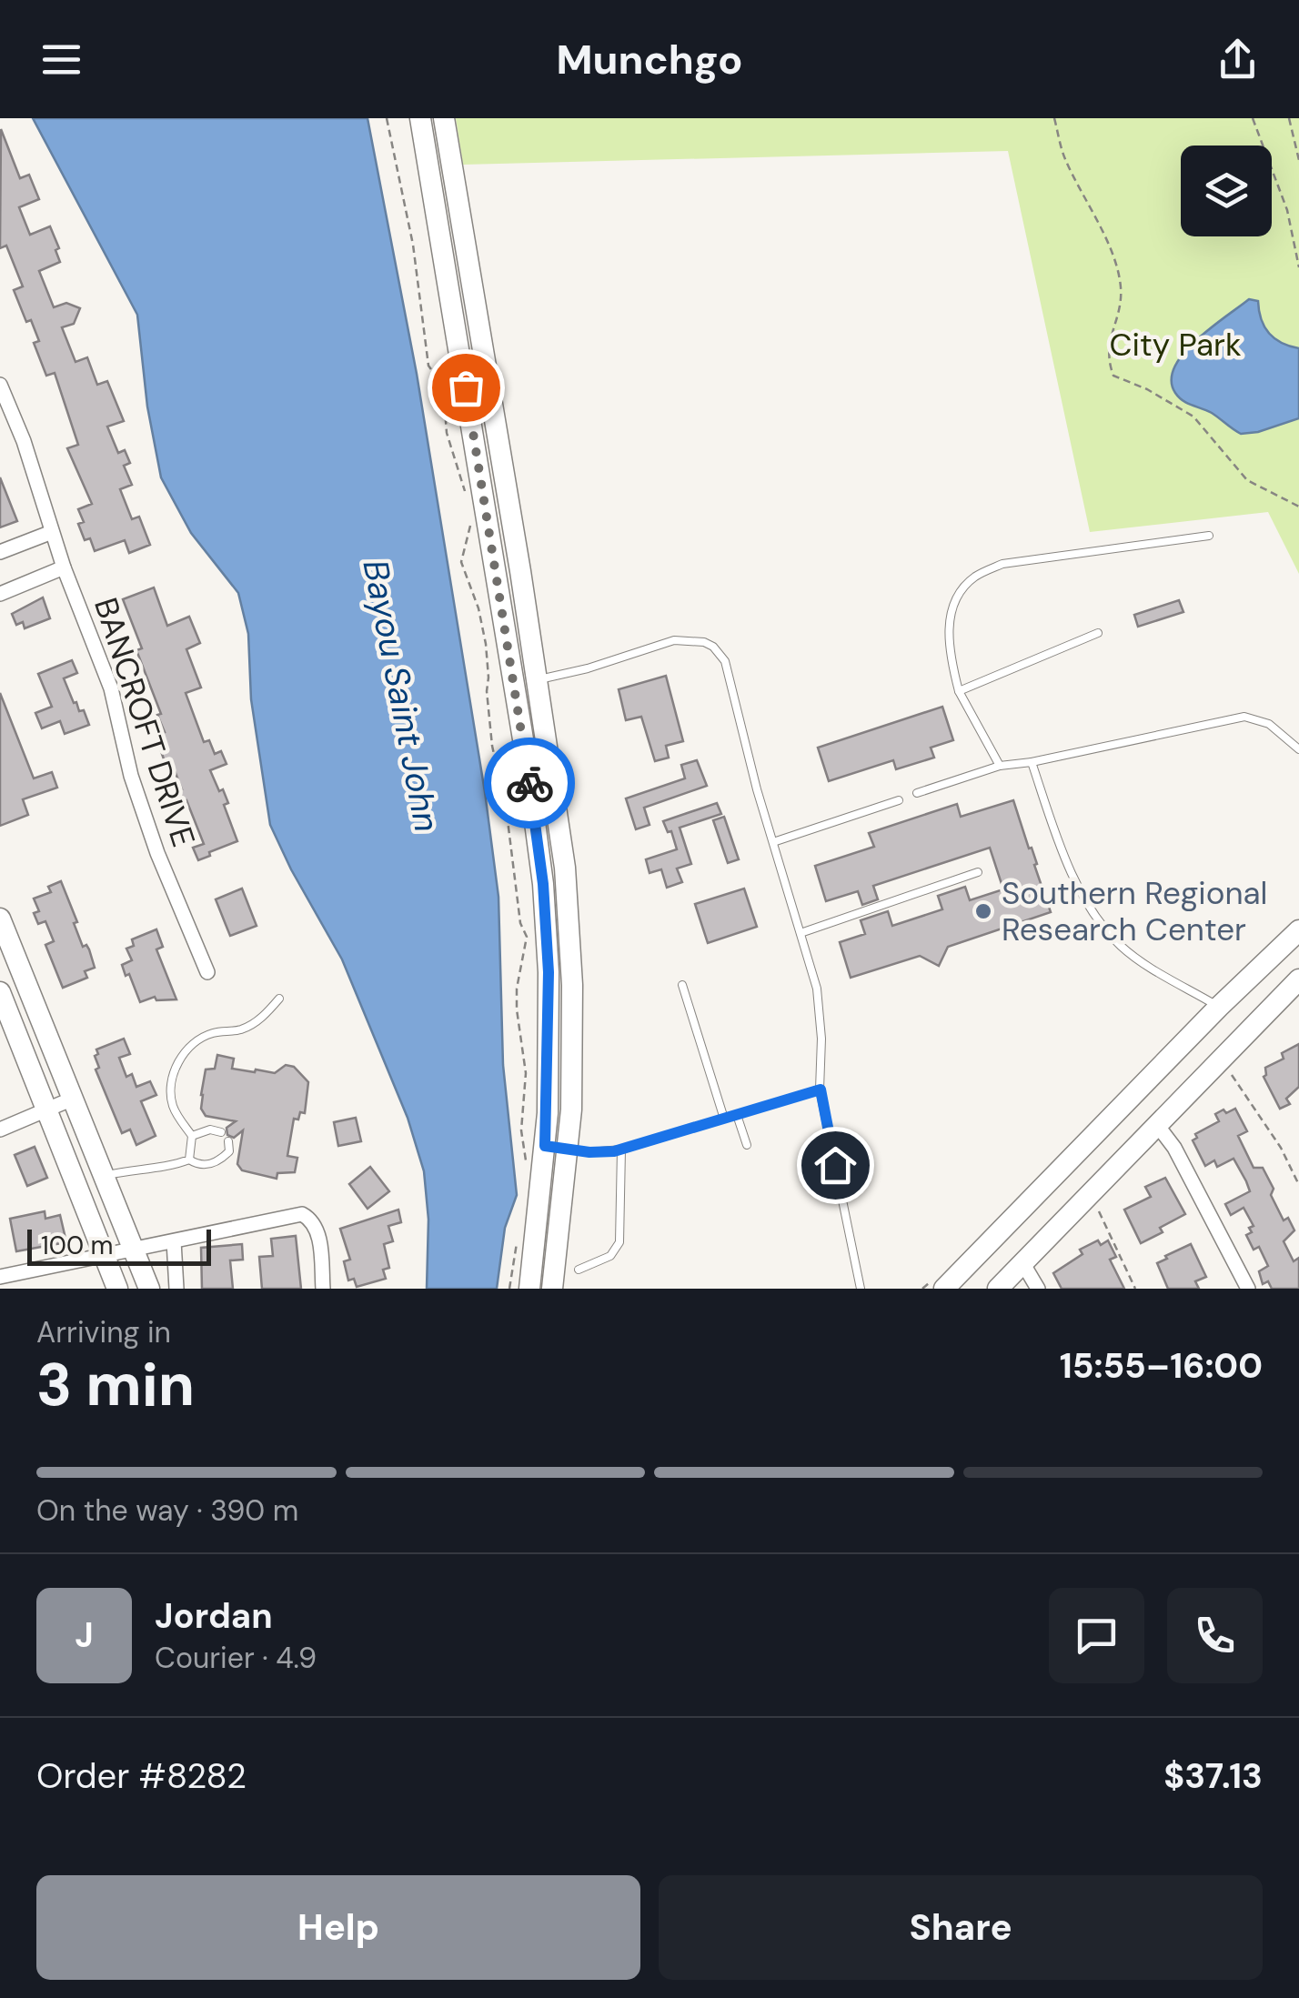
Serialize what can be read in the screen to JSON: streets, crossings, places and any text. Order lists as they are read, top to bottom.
{
  "streets": {
    "street": ["BANCROFT DRIVE"]
  },
  "water": ["Bayou Saint John"],
  "parks": ["City Park"],
  "places": ["Southern Regional Research Center"],
  "scale_bar": "100 m",
  "page": {
    "header": "Munchgo",
    "scale": "100 m",
    "heading": ["3 min", "Arriving in", "15:55–16:00"],
    "panel": [
      "Jordan",
      "Courier · 4.9",
      "Order #8282",
      "$37.13"
    ],
    "bar": "On the way · 390 m",
    "round": "J",
    "buttons": ["Help", "Share"]
  }
}
